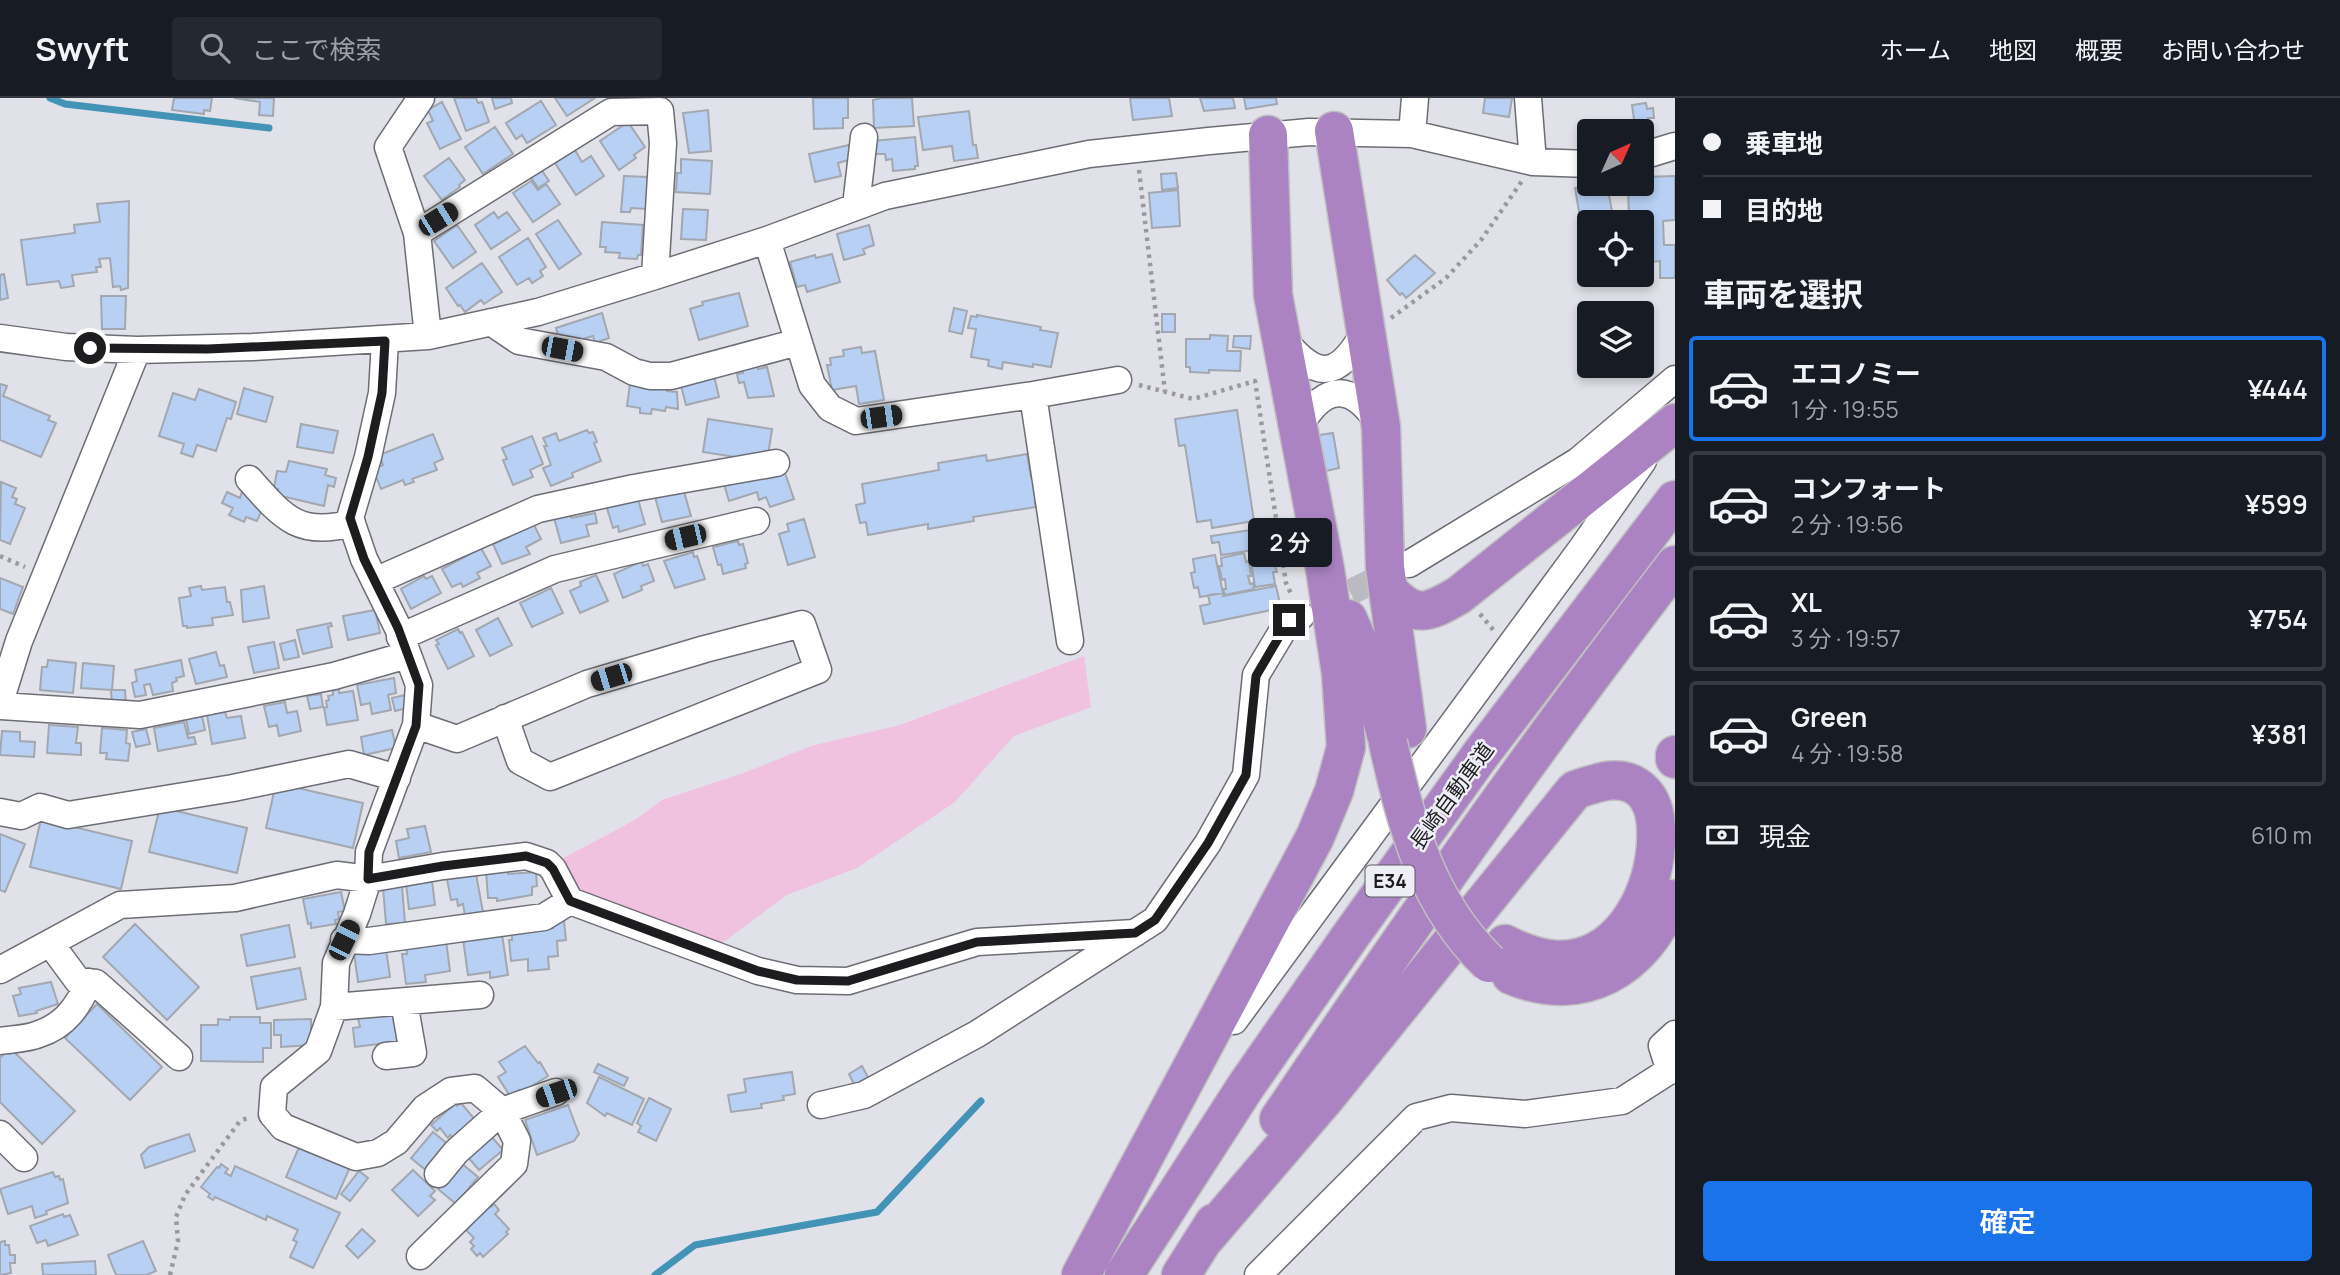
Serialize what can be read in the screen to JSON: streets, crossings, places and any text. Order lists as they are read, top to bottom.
{
  "streets": {
    "highway": ["長崎自動車道", "E34"]
  },
  "north": "top right",
  "page": {
    "header": "Swyft",
    "search": "ここで検索",
    "nav": [
      "ホーム",
      "地図",
      "概要",
      "お問い合わせ"
    ],
    "banner": ["乗車地", "目的地"],
    "heading": "車両を選択",
    "list": [
      {
        "name": "エコノミー",
        "note": "1 分 · 19:55",
        "value": "¥444"
      },
      {
        "name": "コンフォート",
        "note": "2 分 · 19:56",
        "value": "¥599"
      },
      {
        "name": "XL",
        "note": "3 分 · 19:57",
        "value": "¥754"
      },
      {
        "name": "Green",
        "note": "4 分 · 19:58",
        "value": "¥381"
      }
    ],
    "bubble": "2 分",
    "pay": ["現金", "610 m"],
    "buttons": "確定"
  }
}
